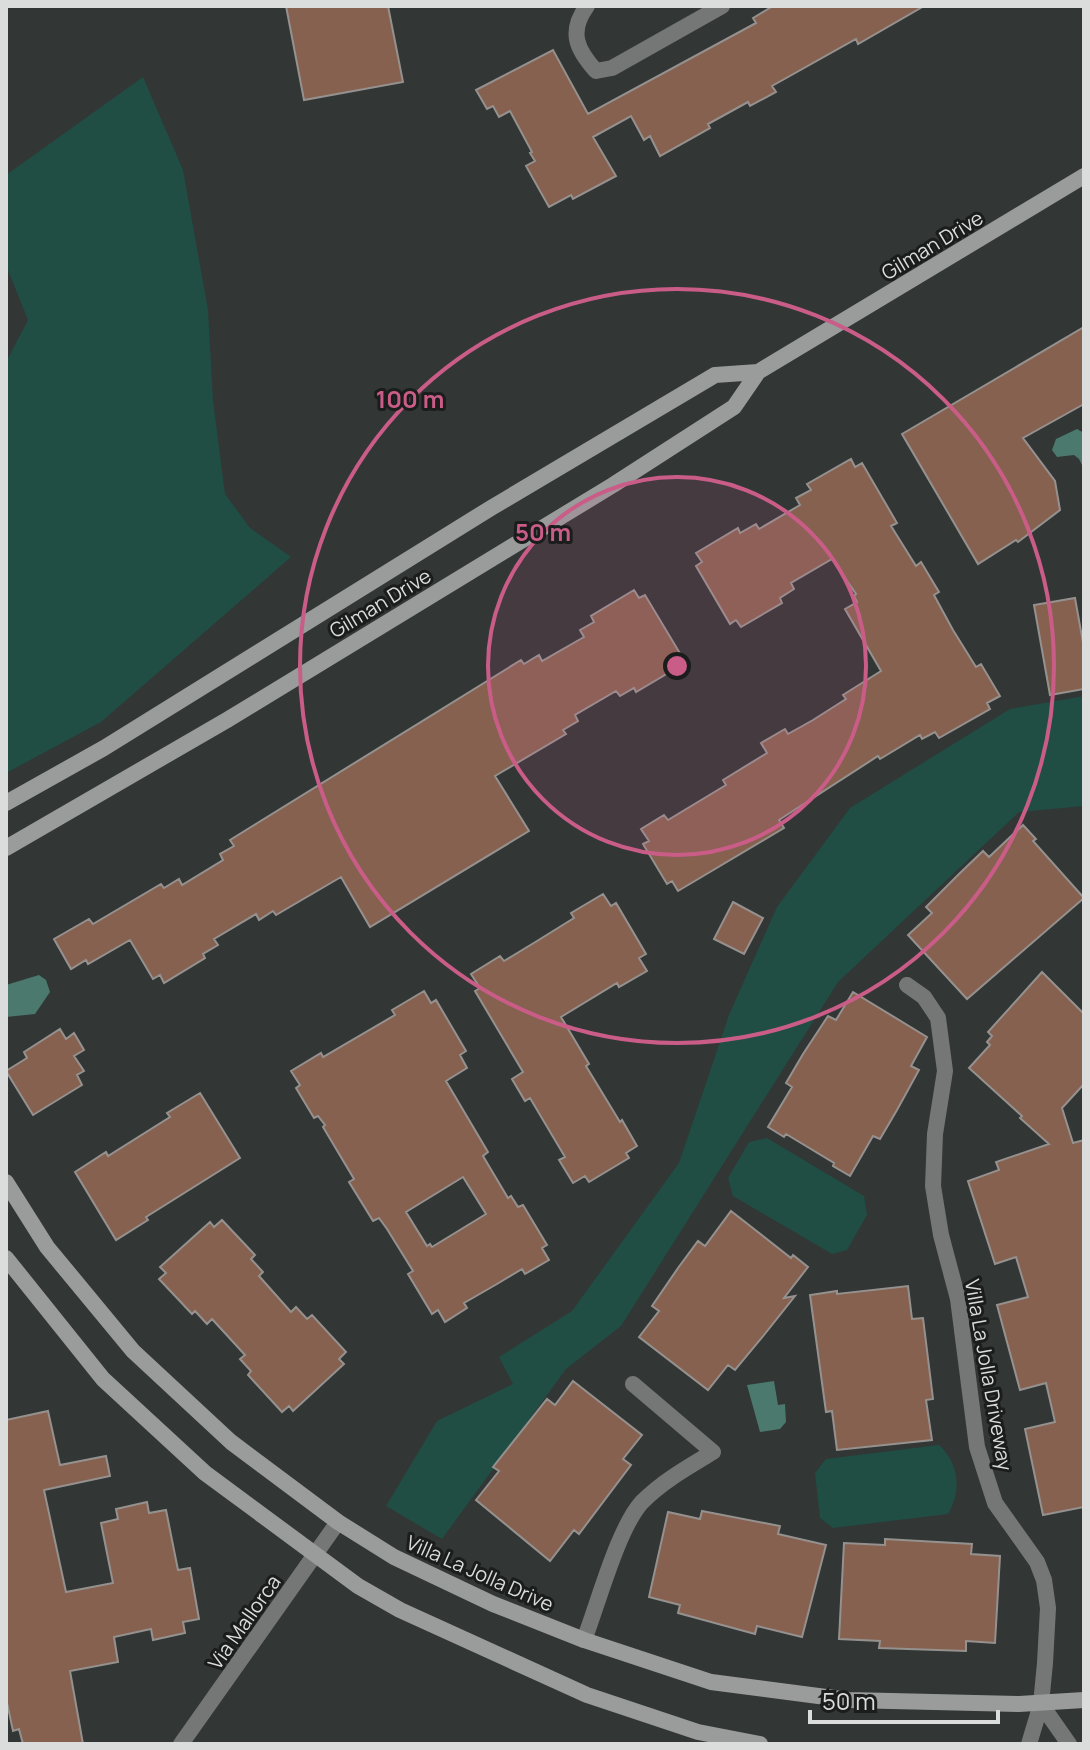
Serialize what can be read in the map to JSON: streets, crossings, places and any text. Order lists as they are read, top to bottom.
{
  "streets": {
    "main road": ["Gilman Drive", "Villa La Jolla Drive"],
    "street": ["Villa La Jolla Driveway", "Via Mallorca"]
  },
  "crossings": [
    ["Villa La Jolla Driveway", "Villa La Jolla Drive"],
    ["Villa La Jolla Drive", "Via Mallorca"]
  ],
  "scale_bar": "50 m",
  "rings": ["100 m", "50 m"]
}
